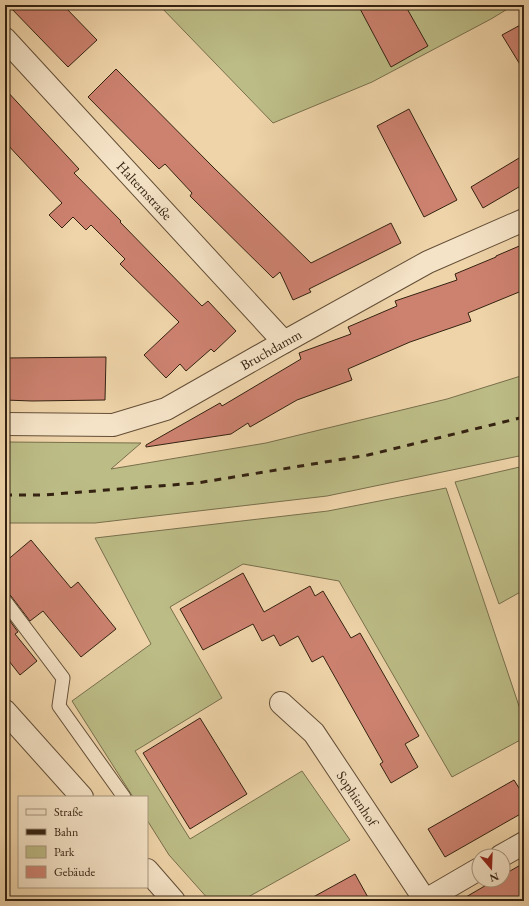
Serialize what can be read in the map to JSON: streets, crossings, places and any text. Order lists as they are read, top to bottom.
{
  "streets": {
    "street": ["Halternstraße", "Bruchdamm", "Sophienhof"]
  },
  "crossings": [
    ["Halternstraße", "Bruchdamm"]
  ],
  "legend": [
    "Straße",
    "Bahn",
    "Park",
    "Gebäude"
  ],
  "north": "bottom"
}
